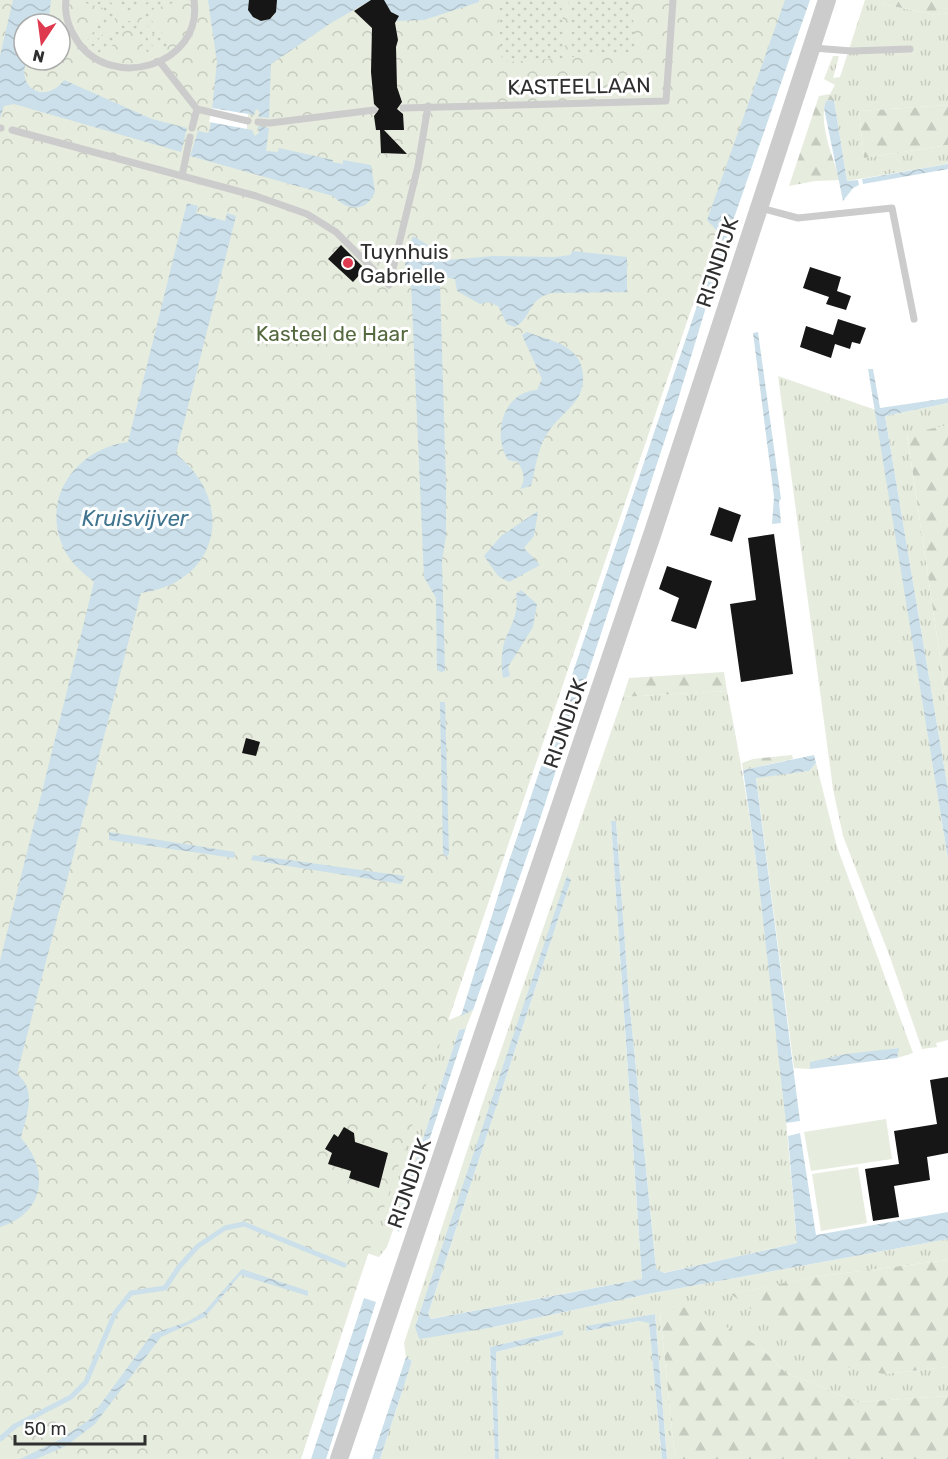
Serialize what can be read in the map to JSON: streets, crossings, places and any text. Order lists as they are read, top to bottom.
{
  "streets": {
    "street": ["RIJNDIJK"],
    "lane": ["KASTEELLAAN"]
  },
  "water": ["Kruisvijver"],
  "parks": ["Kasteel de Haar"],
  "places": ["Tuynhuis Gabrielle"],
  "scale_bar": "50 m",
  "north": "bottom"
}
